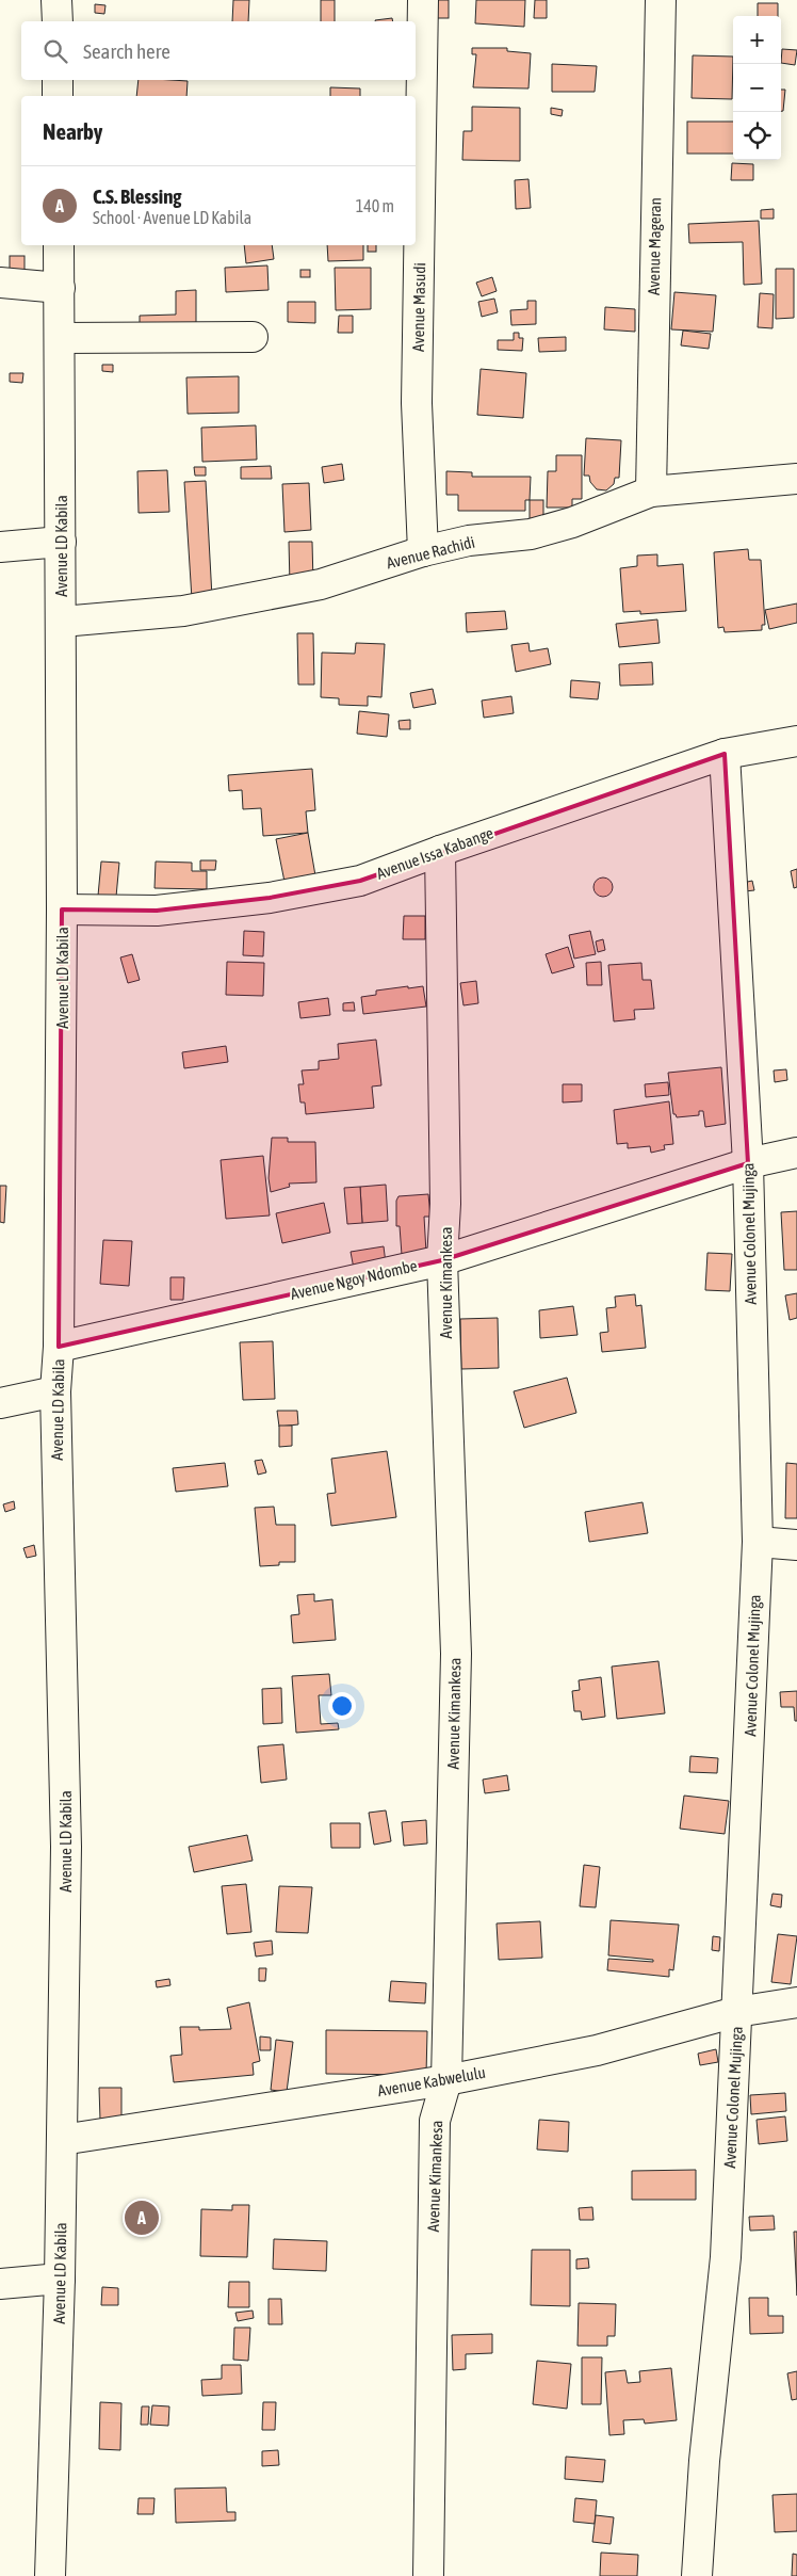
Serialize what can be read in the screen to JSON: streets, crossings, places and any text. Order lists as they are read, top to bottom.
{
  "streets": {
    "street": [
      "Avenue Mageran",
      "Avenue Masudi",
      "Avenue LD Kabila",
      "Avenue Rachidi",
      "Avenue Issa Kabange",
      "Avenue Colonel Mujinga",
      "Avenue Ngoy Ndombe",
      "Avenue Kimankesa",
      "Avenue Kabwelulu"
    ]
  },
  "crossings": [
    ["Avenue Mageran", "Avenue Rachidi"],
    ["Avenue Masudi", "Avenue Rachidi"],
    ["Avenue LD Kabila", "Avenue Rachidi"],
    ["Avenue LD Kabila", "Avenue Issa Kabange"],
    ["Avenue LD Kabila", "Avenue Ngoy Ndombe"],
    ["Avenue LD Kabila", "Avenue Kabwelulu"],
    ["Avenue Issa Kabange", "Avenue Colonel Mujinga"],
    ["Avenue Issa Kabange", "Avenue Kimankesa"],
    ["Avenue Colonel Mujinga", "Avenue Ngoy Ndombe"],
    ["Avenue Colonel Mujinga", "Avenue Kabwelulu"],
    ["Avenue Ngoy Ndombe", "Avenue Kimankesa"],
    ["Avenue Kimankesa", "Avenue Kabwelulu"]
  ],
  "page": {
    "map_buttons": ["+", "−"],
    "search": "Search here",
    "heading": "Nearby",
    "list": [
      {
        "mark": "A",
        "name": "C.S. Blessing",
        "note": "School · Avenue LD Kabila",
        "value": "140 m"
      }
    ],
    "pins": "A"
  }
}
